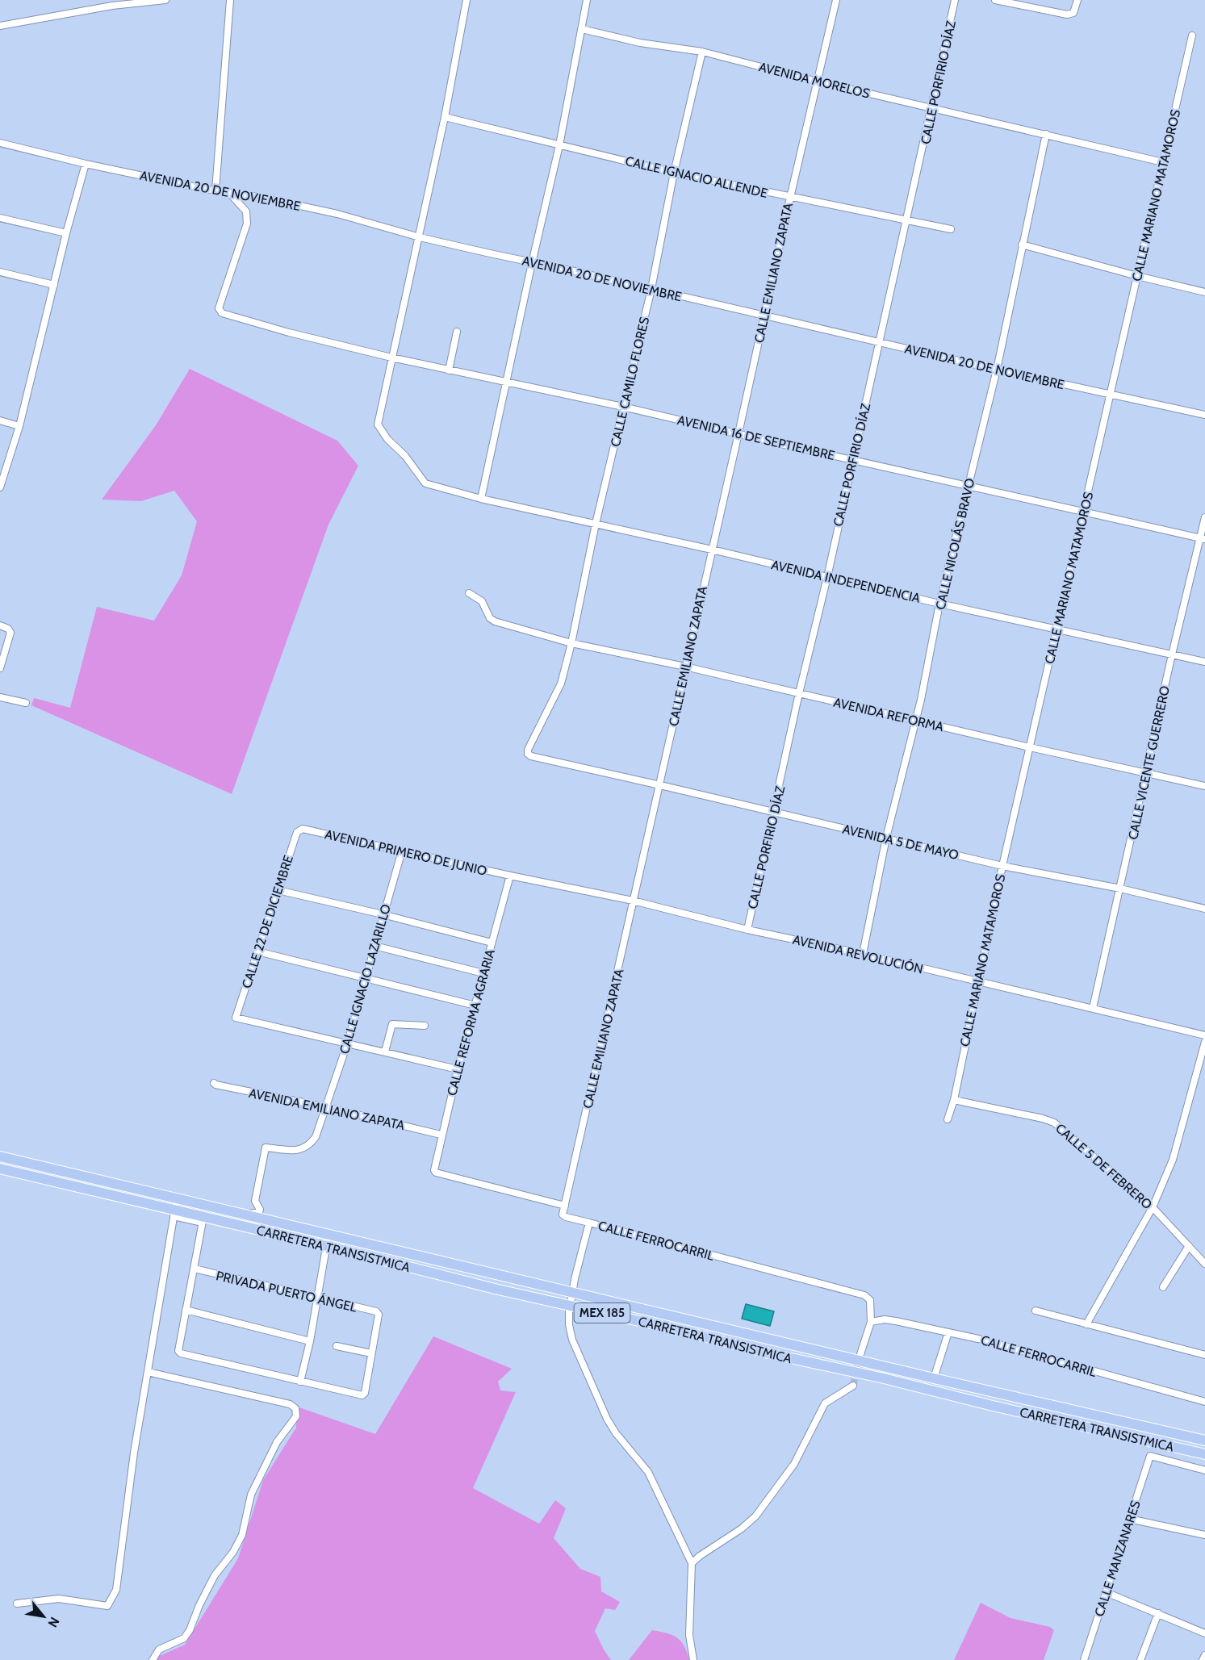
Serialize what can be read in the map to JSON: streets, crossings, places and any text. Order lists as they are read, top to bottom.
{
  "streets": {
    "main road": ["CARRETERA TRANSISTMICA", "MEX 185"],
    "street": [
      "AVENIDA MORELOS",
      "CALLE PORFIRIO DÍAZ",
      "CALLE IGNACIO ALLENDE",
      "AVENIDA 20 DE NOVIEMBRE",
      "CALLE MARIANO MATAMOROS",
      "CALLE EMILIANO ZAPATA",
      "CALLE CAMILO FLORES",
      "AVENIDA 16 DE SEPTIEMBRE",
      "CALLE NICOLÁS BRAVO",
      "AVENIDA INDEPENDENCIA",
      "AVENIDA REFORMA",
      "CALLE VICENTE GUERRERO",
      "AVENIDA 5 DE MAYO",
      "AVENIDA PRIMERO DE JUNIO",
      "CALLE 22 DE DICIEMBRE",
      "AVENIDA REVOLUCIÓN",
      "CALLE IGNACIO LAZARILLO",
      "CALLE REFORMA AGRARIA",
      "AVENIDA EMILIANO ZAPATA",
      "CALLE 5 DE FEBRERO",
      "CALLE FERROCARRIL",
      "PRIVADA PUERTO ÁNGEL",
      "CALLE MANZANARES"
    ]
  },
  "crossings": [
    ["AVENIDA MORELOS", "CALLE PORFIRIO DÍAZ"],
    ["AVENIDA MORELOS", "CALLE MARIANO MATAMOROS"],
    ["AVENIDA MORELOS", "CALLE EMILIANO ZAPATA"],
    ["AVENIDA MORELOS", "CALLE CAMILO FLORES"],
    ["AVENIDA MORELOS", "CALLE NICOLÁS BRAVO"],
    ["CALLE PORFIRIO DÍAZ", "CALLE IGNACIO ALLENDE"],
    ["CALLE PORFIRIO DÍAZ", "AVENIDA 20 DE NOVIEMBRE"],
    ["CALLE PORFIRIO DÍAZ", "AVENIDA 16 DE SEPTIEMBRE"],
    ["CALLE PORFIRIO DÍAZ", "AVENIDA INDEPENDENCIA"],
    ["CALLE PORFIRIO DÍAZ", "AVENIDA REFORMA"],
    ["CALLE PORFIRIO DÍAZ", "AVENIDA 5 DE MAYO"],
    ["CALLE PORFIRIO DÍAZ", "AVENIDA REVOLUCIÓN"],
    ["CALLE IGNACIO ALLENDE", "CALLE EMILIANO ZAPATA"],
    ["CALLE IGNACIO ALLENDE", "CALLE CAMILO FLORES"],
    ["AVENIDA 20 DE NOVIEMBRE", "CALLE MARIANO MATAMOROS"],
    ["AVENIDA 20 DE NOVIEMBRE", "CALLE EMILIANO ZAPATA"],
    ["AVENIDA 20 DE NOVIEMBRE", "CALLE CAMILO FLORES"],
    ["AVENIDA 20 DE NOVIEMBRE", "AVENIDA 16 DE SEPTIEMBRE"],
    ["AVENIDA 20 DE NOVIEMBRE", "CALLE NICOLÁS BRAVO"],
    ["CALLE MARIANO MATAMOROS", "AVENIDA 16 DE SEPTIEMBRE"],
    ["CALLE MARIANO MATAMOROS", "AVENIDA INDEPENDENCIA"],
    ["CALLE MARIANO MATAMOROS", "AVENIDA REFORMA"],
    ["CALLE MARIANO MATAMOROS", "AVENIDA 5 DE MAYO"],
    ["CALLE MARIANO MATAMOROS", "AVENIDA REVOLUCIÓN"],
    ["CALLE MARIANO MATAMOROS", "CALLE 5 DE FEBRERO"],
    ["CALLE EMILIANO ZAPATA", "AVENIDA 16 DE SEPTIEMBRE"],
    ["CALLE EMILIANO ZAPATA", "AVENIDA INDEPENDENCIA"],
    ["CALLE EMILIANO ZAPATA", "AVENIDA REFORMA"],
    ["CALLE EMILIANO ZAPATA", "AVENIDA 5 DE MAYO"],
    ["CALLE EMILIANO ZAPATA", "AVENIDA REVOLUCIÓN"],
    ["CALLE EMILIANO ZAPATA", "CALLE REFORMA AGRARIA"],
    ["CALLE CAMILO FLORES", "AVENIDA 16 DE SEPTIEMBRE"],
    ["CALLE CAMILO FLORES", "AVENIDA INDEPENDENCIA"],
    ["CALLE CAMILO FLORES", "AVENIDA REFORMA"],
    ["CALLE CAMILO FLORES", "AVENIDA 5 DE MAYO"],
    ["AVENIDA 16 DE SEPTIEMBRE", "CALLE NICOLÁS BRAVO"],
    ["AVENIDA 16 DE SEPTIEMBRE", "AVENIDA INDEPENDENCIA"],
    ["AVENIDA 16 DE SEPTIEMBRE", "CALLE VICENTE GUERRERO"],
    ["CALLE NICOLÁS BRAVO", "AVENIDA INDEPENDENCIA"],
    ["CALLE NICOLÁS BRAVO", "AVENIDA REFORMA"],
    ["CALLE NICOLÁS BRAVO", "AVENIDA 5 DE MAYO"],
    ["CALLE NICOLÁS BRAVO", "AVENIDA REVOLUCIÓN"],
    ["AVENIDA INDEPENDENCIA", "CALLE VICENTE GUERRERO"],
    ["AVENIDA REFORMA", "CALLE VICENTE GUERRERO"],
    ["CALLE VICENTE GUERRERO", "AVENIDA 5 DE MAYO"],
    ["CALLE VICENTE GUERRERO", "AVENIDA REVOLUCIÓN"],
    ["AVENIDA PRIMERO DE JUNIO", "CALLE 22 DE DICIEMBRE"],
    ["AVENIDA PRIMERO DE JUNIO", "AVENIDA REVOLUCIÓN"],
    ["AVENIDA PRIMERO DE JUNIO", "CALLE IGNACIO LAZARILLO"],
    ["AVENIDA PRIMERO DE JUNIO", "CALLE REFORMA AGRARIA"],
    ["CALLE 22 DE DICIEMBRE", "CALLE IGNACIO LAZARILLO"],
    ["AVENIDA REVOLUCIÓN", "CALLE REFORMA AGRARIA"],
    ["CALLE IGNACIO LAZARILLO", "AVENIDA EMILIANO ZAPATA"],
    ["CALLE IGNACIO LAZARILLO", "CARRETERA TRANSISTMICA"],
    ["CALLE REFORMA AGRARIA", "AVENIDA EMILIANO ZAPATA"]
  ],
  "north": "bottom right"
}
